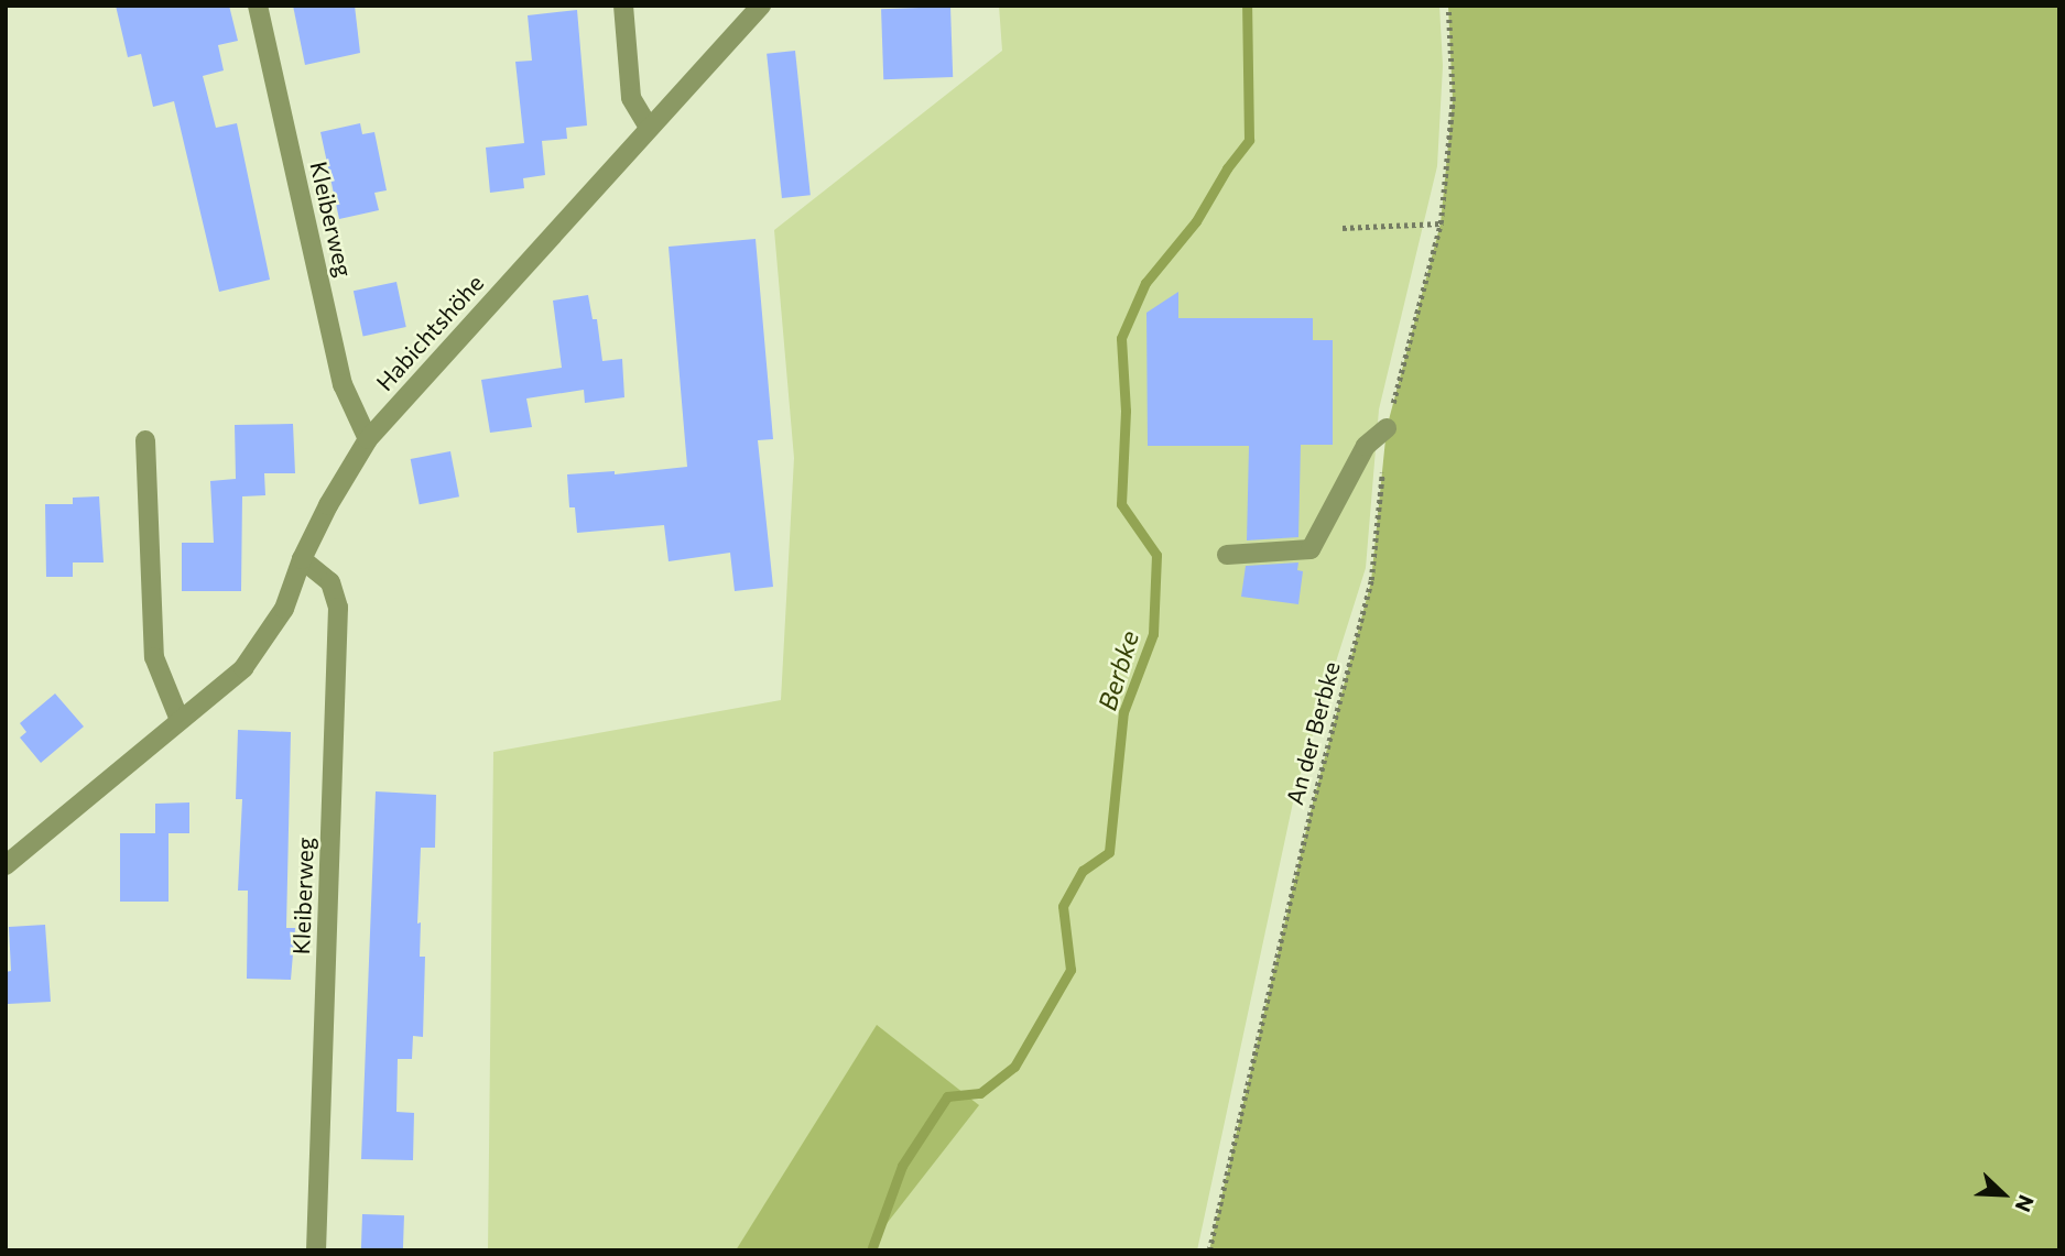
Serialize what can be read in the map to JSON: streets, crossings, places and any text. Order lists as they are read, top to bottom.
{
  "streets": {
    "street": ["Kleiberweg", "Habichtshöhe"],
    "path": ["An der Berbke"]
  },
  "crossings": [
    ["Kleiberweg", "Habichtshöhe"]
  ],
  "water": ["Berbke"],
  "north": "bottom right"
}
